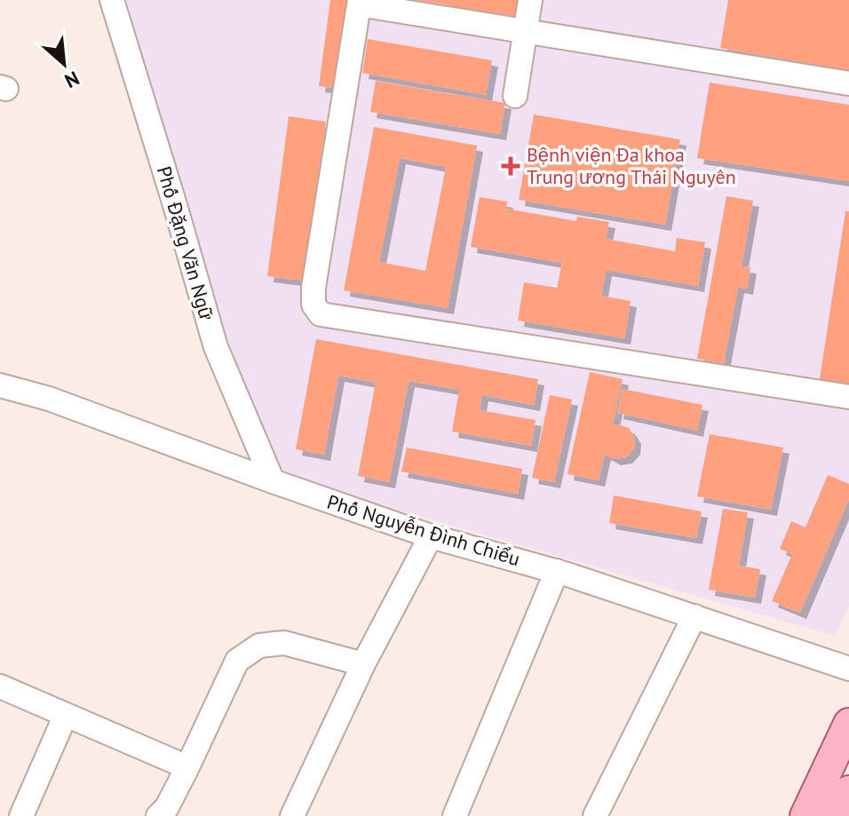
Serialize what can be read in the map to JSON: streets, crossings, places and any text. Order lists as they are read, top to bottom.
{
  "streets": {
    "street": ["Phố Đặng Văn Ngữ", "Phố Nguyễn Đình Chiểu"]
  },
  "crossings": [
    ["Phố Đặng Văn Ngữ", "Phố Nguyễn Đình Chiểu"]
  ],
  "places": {
    "health": ["Bệnh viện Đa khoa Trung ương Thái Nguyên"]
  },
  "north": "bottom right"
}
